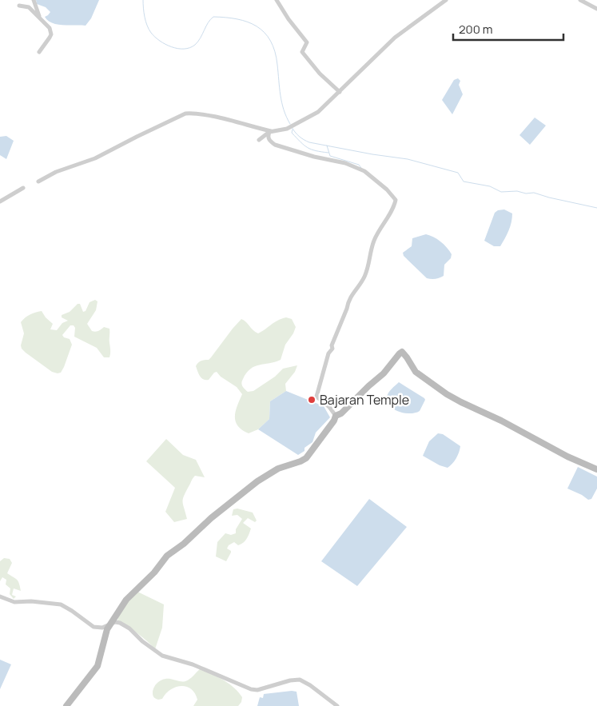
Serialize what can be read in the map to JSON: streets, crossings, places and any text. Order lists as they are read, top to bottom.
{
  "places": ["Bajaran Temple"],
  "scale_bar": "200 m"
}
